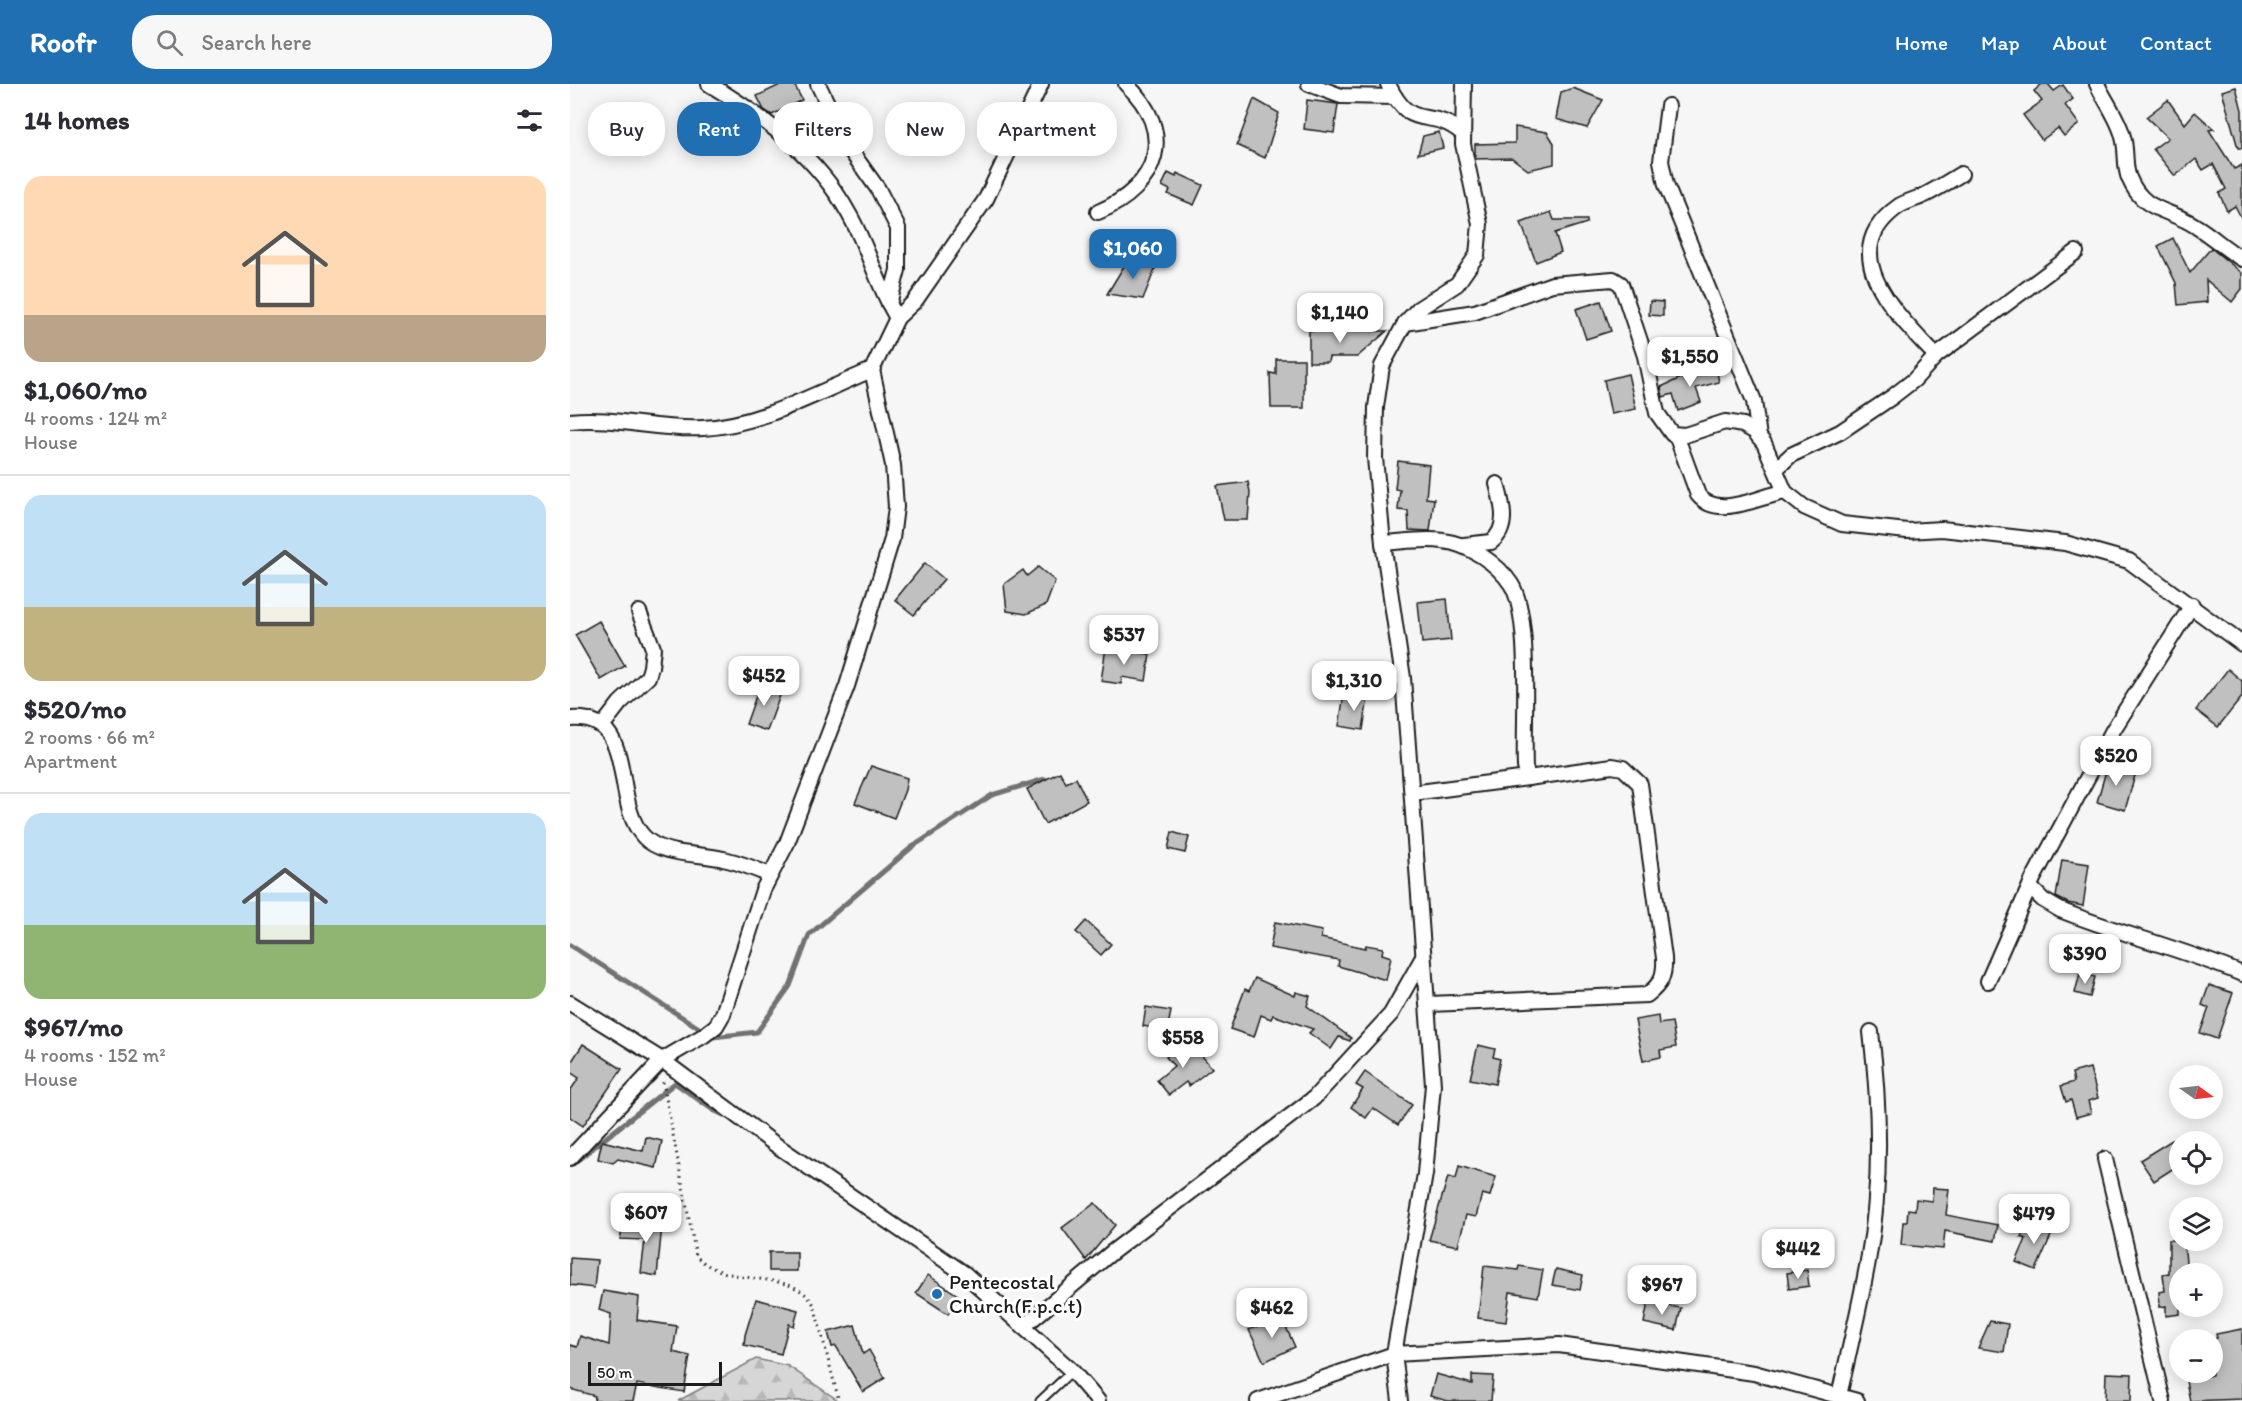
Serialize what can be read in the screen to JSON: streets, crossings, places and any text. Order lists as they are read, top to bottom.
{
  "places": ["Pentecostal Church(F.p.c.t)"],
  "scale_bar": "50 m",
  "north": "right",
  "page": {
    "header": "Roofr",
    "search": "Search here",
    "nav": [
      "Home",
      "Map",
      "About",
      "Contact"
    ],
    "heading": "14 homes",
    "chip": [
      "Buy",
      "Rent",
      "Filters",
      "New",
      "Apartment"
    ],
    "list": [
      {
        "name": "$1,060/mo",
        "note": "4 rooms · 124 m² · House"
      },
      {
        "name": "$520/mo",
        "note": "2 rooms · 66 m² · Apartment"
      },
      {
        "name": "$967/mo",
        "note": "4 rooms · 152 m² · House"
      }
    ],
    "price": [
      "$1,060",
      "$1,140",
      "$1,550",
      "$537",
      "$452",
      "$1,310",
      "$520",
      "$390",
      "$558",
      "$607",
      "$479",
      "$442",
      "$967",
      "$462"
    ],
    "map_buttons": ["+", "−"],
    "scale": "50 m"
  }
}
